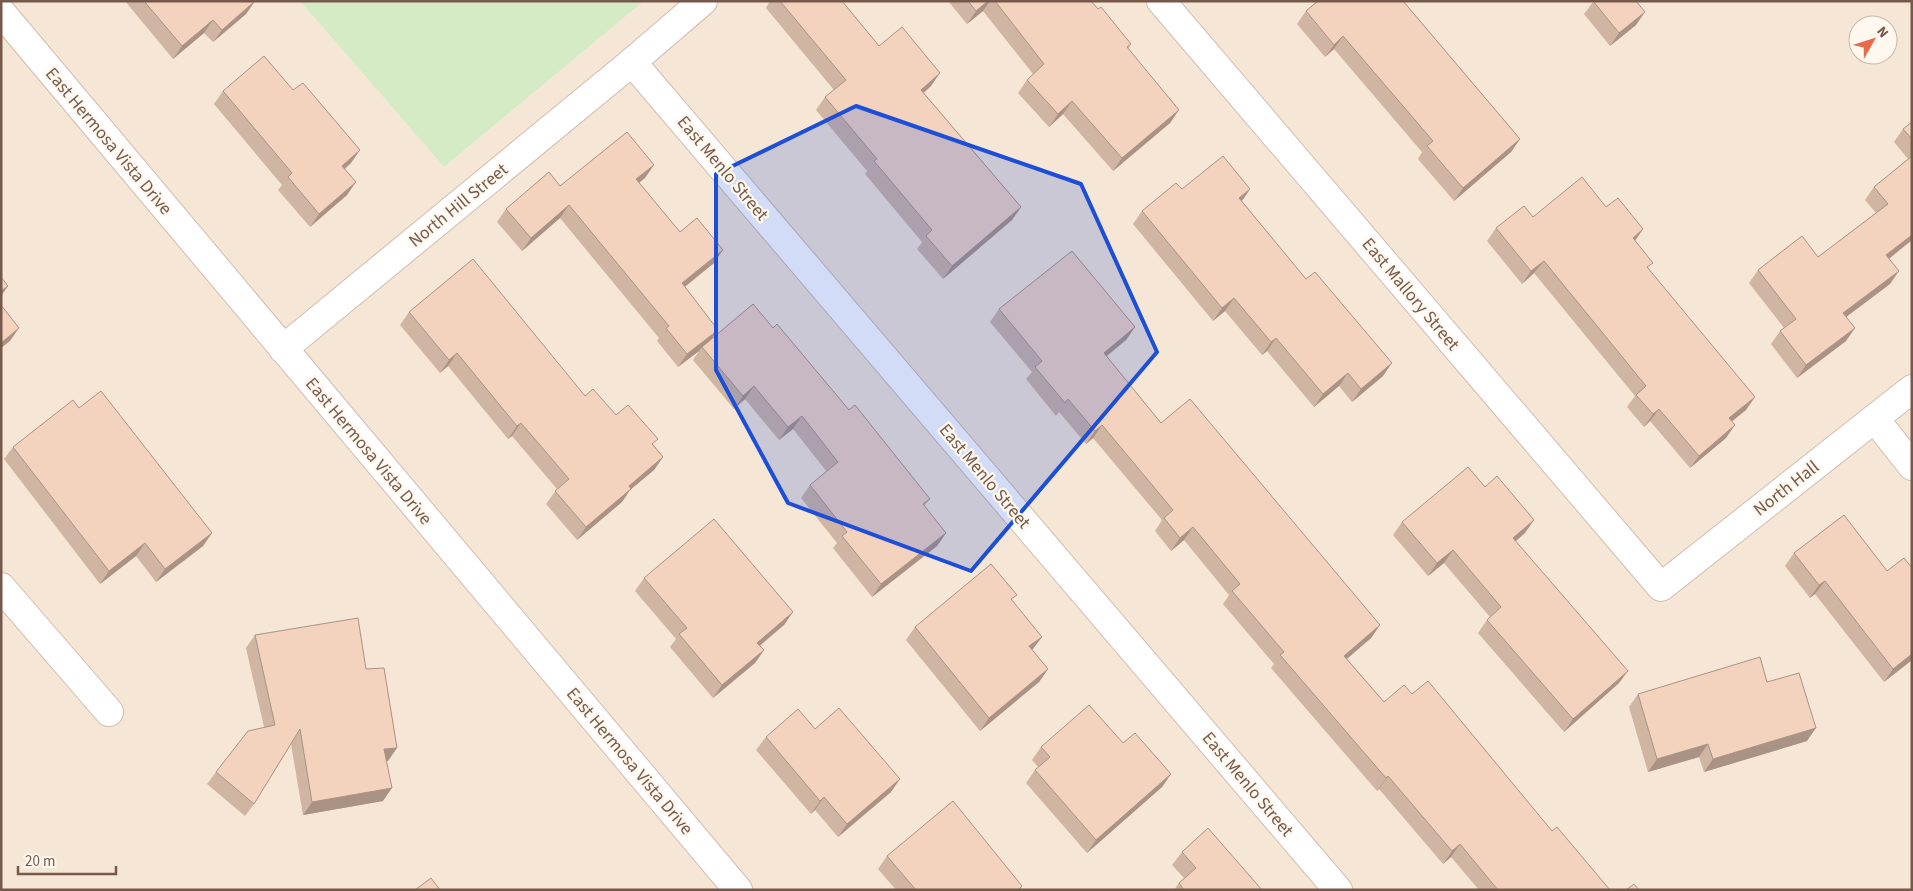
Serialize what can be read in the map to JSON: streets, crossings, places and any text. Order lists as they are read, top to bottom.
{
  "streets": {
    "street": [
      "East Hermosa Vista Drive",
      "East Menlo Street",
      "North Hill Street",
      "East Mallory Street",
      "North Hall"
    ]
  },
  "crossings": [
    ["East Hermosa Vista Drive", "North Hill Street"],
    ["East Menlo Street", "North Hill Street"],
    ["East Mallory Street", "North Hall"]
  ],
  "scale_bar": "20 m",
  "north": "top right"
}
